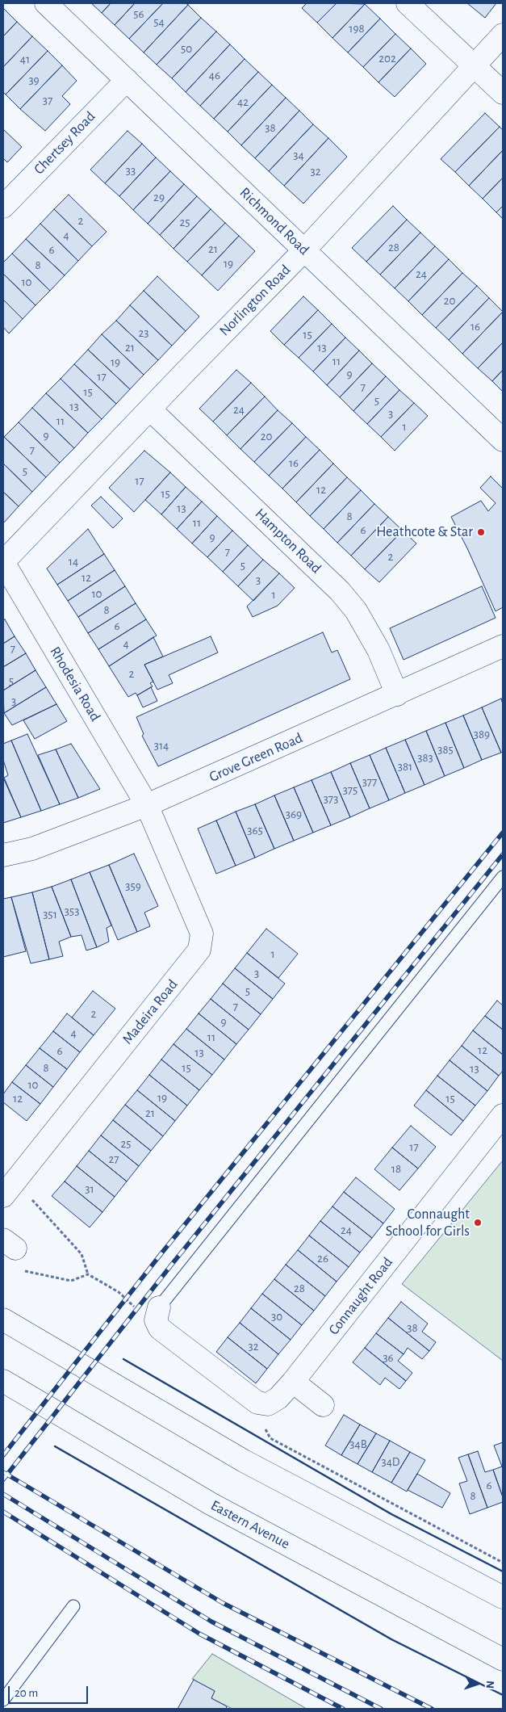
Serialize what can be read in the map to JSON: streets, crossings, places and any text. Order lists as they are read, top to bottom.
{
  "streets": {
    "main road": [
      "Chertsey Road",
      "Richmond Road",
      "Norlington Road",
      "Hampton Road",
      "Rhodesia Road",
      "Grove Green Road",
      "Madeira Road",
      "Connaught Road",
      "Eastern Avenue"
    ]
  },
  "crossings": [
    ["Chertsey Road", "Richmond Road"],
    ["Richmond Road", "Norlington Road"],
    ["Norlington Road", "Hampton Road"],
    ["Norlington Road", "Rhodesia Road"],
    ["Hampton Road", "Grove Green Road"],
    ["Rhodesia Road", "Grove Green Road"],
    ["Rhodesia Road", "Madeira Road"],
    ["Grove Green Road", "Madeira Road"]
  ],
  "places": ["Heathcote & Star", "Connaught School for Girls"],
  "house_numbers": [
    "56",
    "54",
    "198",
    "50",
    "202",
    "41",
    "46",
    "39",
    "37",
    "42",
    "38",
    "34",
    "33",
    "32",
    "29",
    "2",
    "25",
    "4",
    "28",
    "21",
    "6",
    "19",
    "8",
    "24",
    "10",
    "20",
    "16",
    "23",
    "15",
    "21",
    "13",
    "11",
    "19",
    "9",
    "17",
    "7",
    "15",
    "5",
    "13",
    "24",
    "3",
    "11",
    "1",
    "9",
    "20",
    "7",
    "16",
    "5",
    "17",
    "12",
    "15",
    "13",
    "8",
    "11",
    "6",
    "9",
    "7",
    "2",
    "14",
    "5",
    "12",
    "3",
    "10",
    "1",
    "8",
    "6",
    "4",
    "7",
    "2",
    "5",
    "3",
    "389",
    "314",
    "385",
    "383",
    "381",
    "377",
    "375",
    "373",
    "369",
    "365",
    "359",
    "353",
    "351",
    "1",
    "3",
    "5",
    "7",
    "2",
    "9",
    "4",
    "11",
    "12",
    "6",
    "13",
    "8",
    "15",
    "13",
    "10",
    "19",
    "12",
    "15",
    "21",
    "25",
    "17",
    "27",
    "18",
    "31",
    "24",
    "26",
    "28",
    "30",
    "38",
    "32",
    "36",
    "34B",
    "34D",
    "6",
    "8"
  ],
  "scale_bar": "20 m",
  "north": "right"
}
